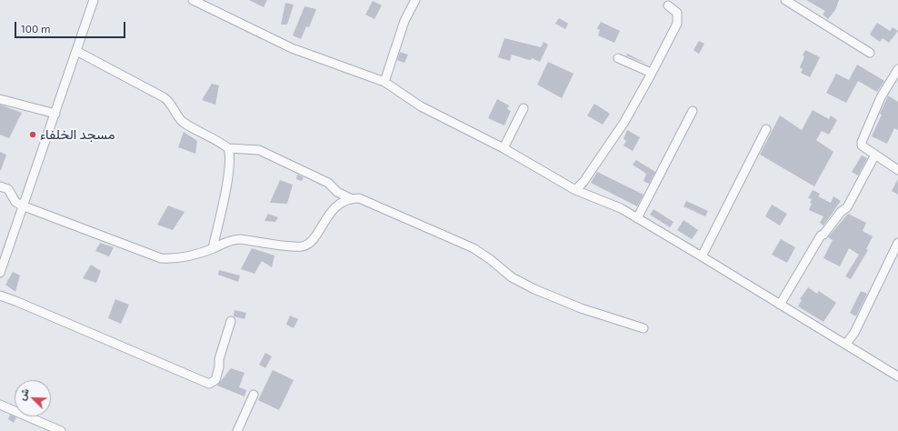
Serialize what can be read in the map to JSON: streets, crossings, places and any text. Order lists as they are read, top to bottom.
{
  "places": ["مسجد الخلفاء"],
  "scale_bar": "100 m",
  "north": "top left"
}
